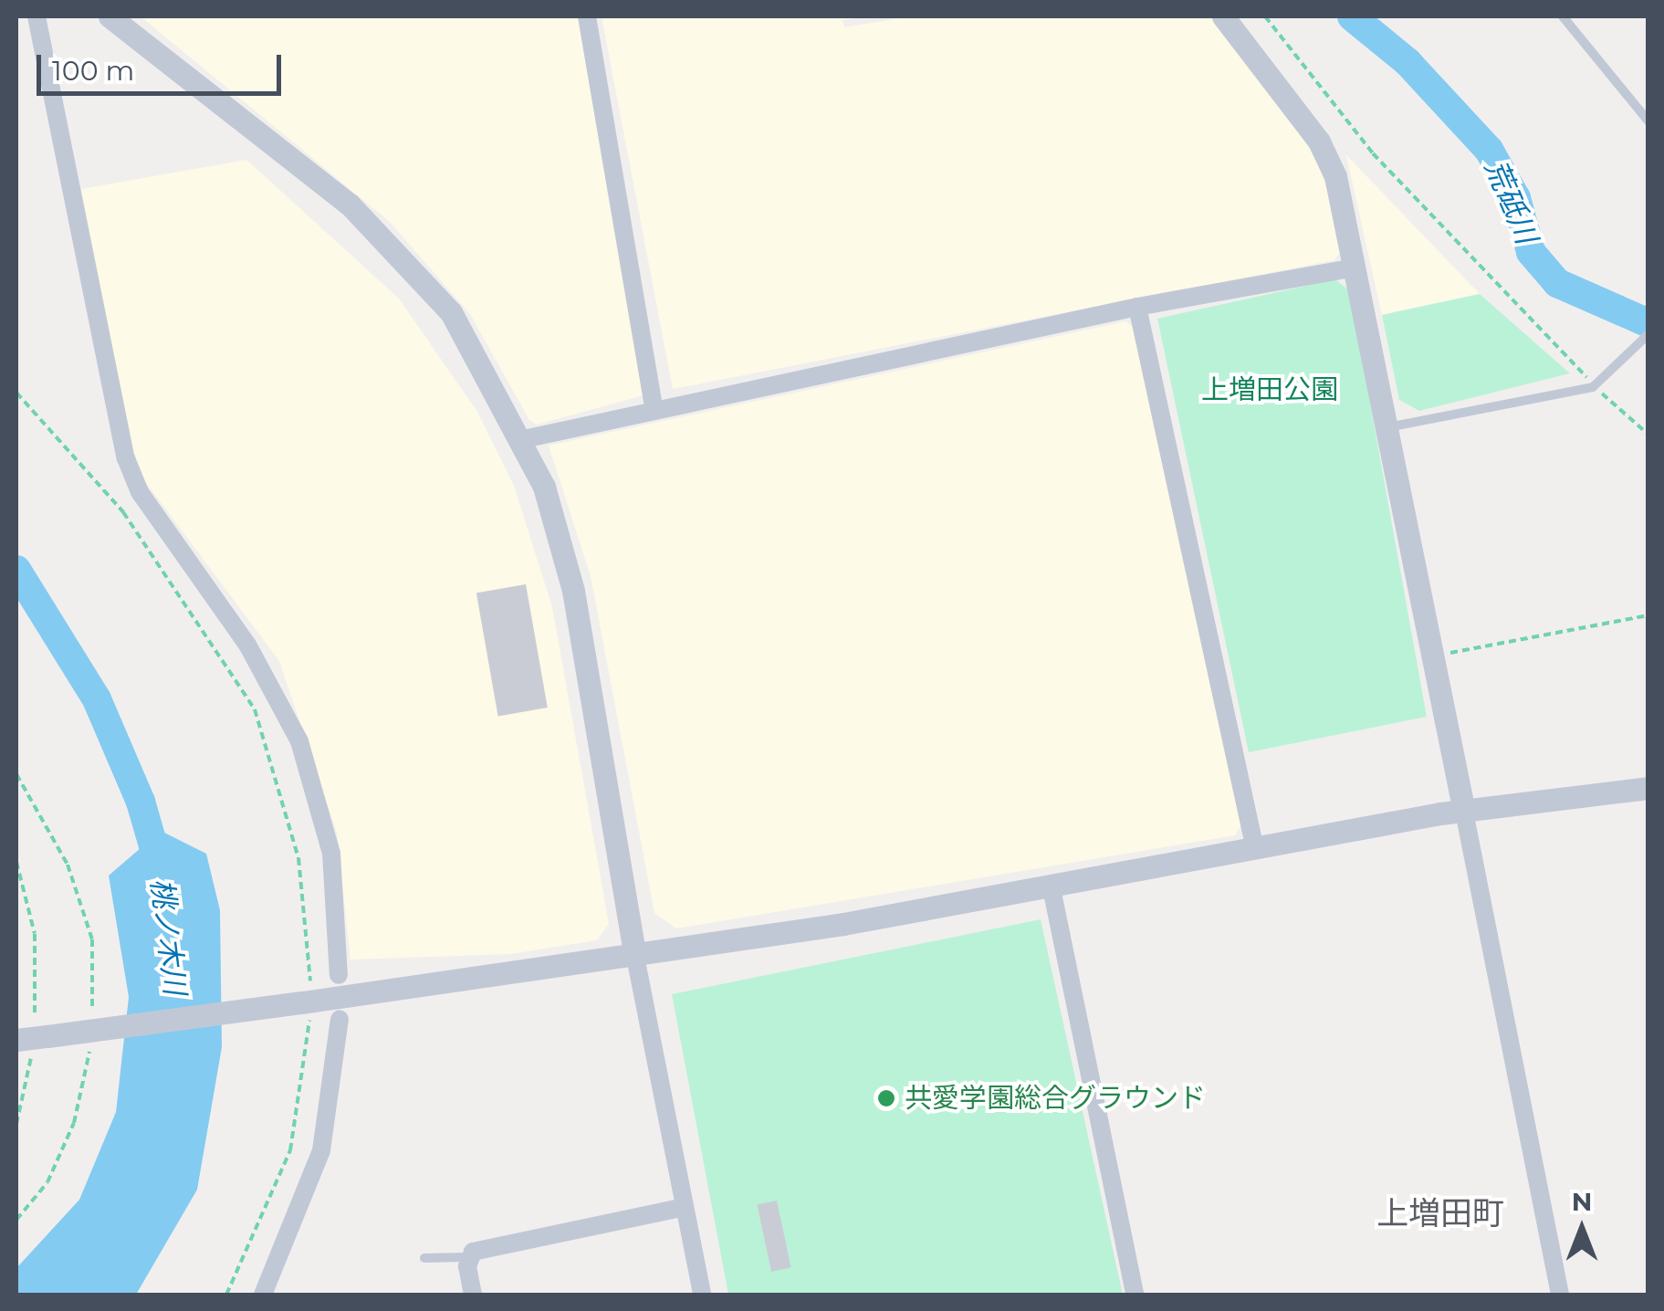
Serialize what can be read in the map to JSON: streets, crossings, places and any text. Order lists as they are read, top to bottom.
{
  "districts": ["上増田町"],
  "water": ["荒砥川", "桃ノ木川"],
  "parks": ["上増田公園"],
  "places": ["共愛学園総合グラウンド"],
  "scale_bar": "100 m",
  "north": "top"
}
